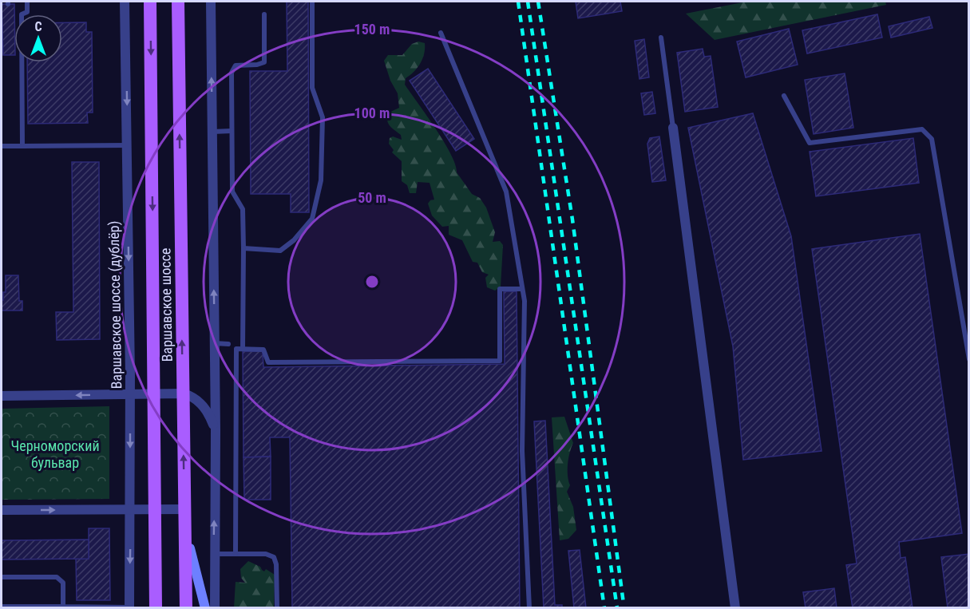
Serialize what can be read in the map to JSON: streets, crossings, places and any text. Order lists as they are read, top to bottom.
{
  "streets": {
    "main road": ["Варшавское шоссе"],
    "street": ["Варшавское шоссе (дублёр)"]
  },
  "parks": ["Черноморский бульвар"],
  "north": "top",
  "rings": ["150 m", "100 m", "50 m"]
}
